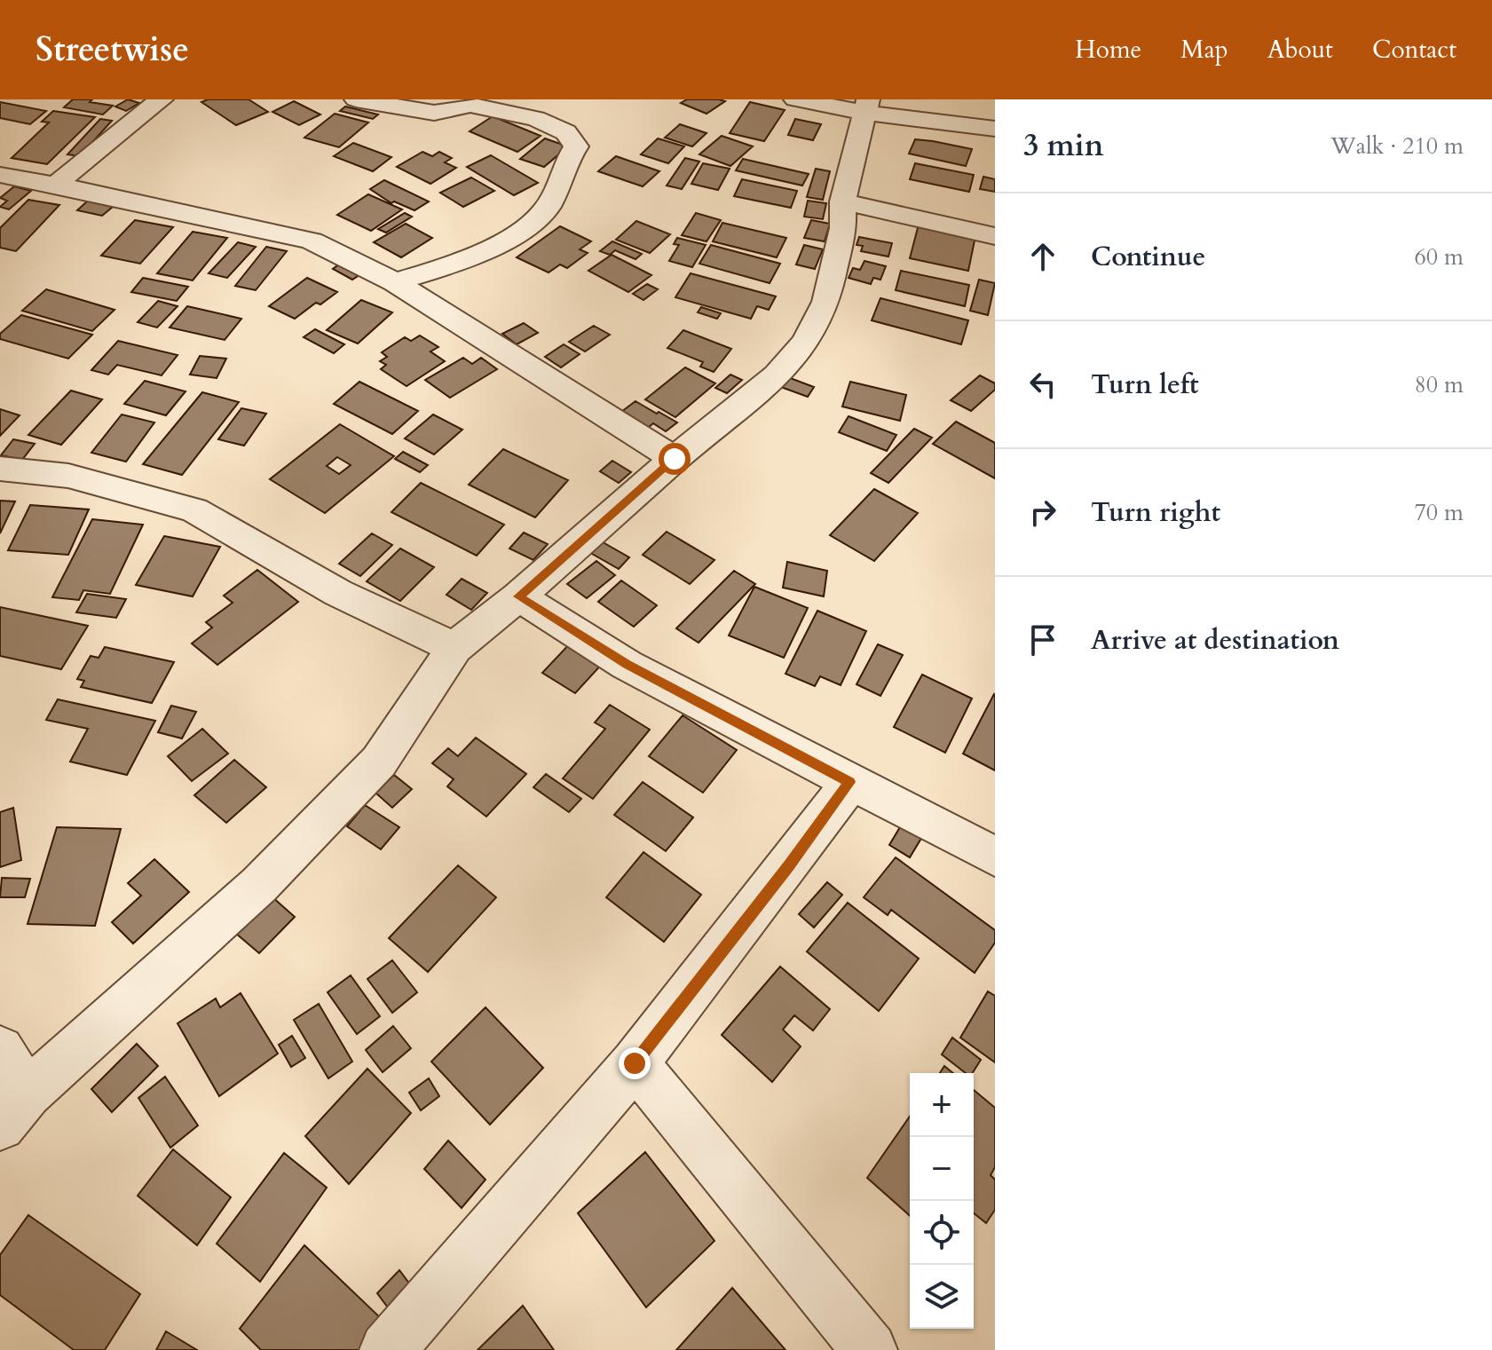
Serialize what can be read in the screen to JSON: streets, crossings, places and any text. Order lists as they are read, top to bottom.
{
  "page": {
    "header": "Streetwise",
    "nav": [
      "Home",
      "Map",
      "About",
      "Contact"
    ],
    "heading": ["3 min", "Walk · 210 m"],
    "list": [
      ["Continue", "60 m"],
      ["Turn left", "80 m"],
      ["Turn right", "70 m"],
      "Arrive at destination"
    ],
    "map_buttons": ["+", "−"]
  }
}
